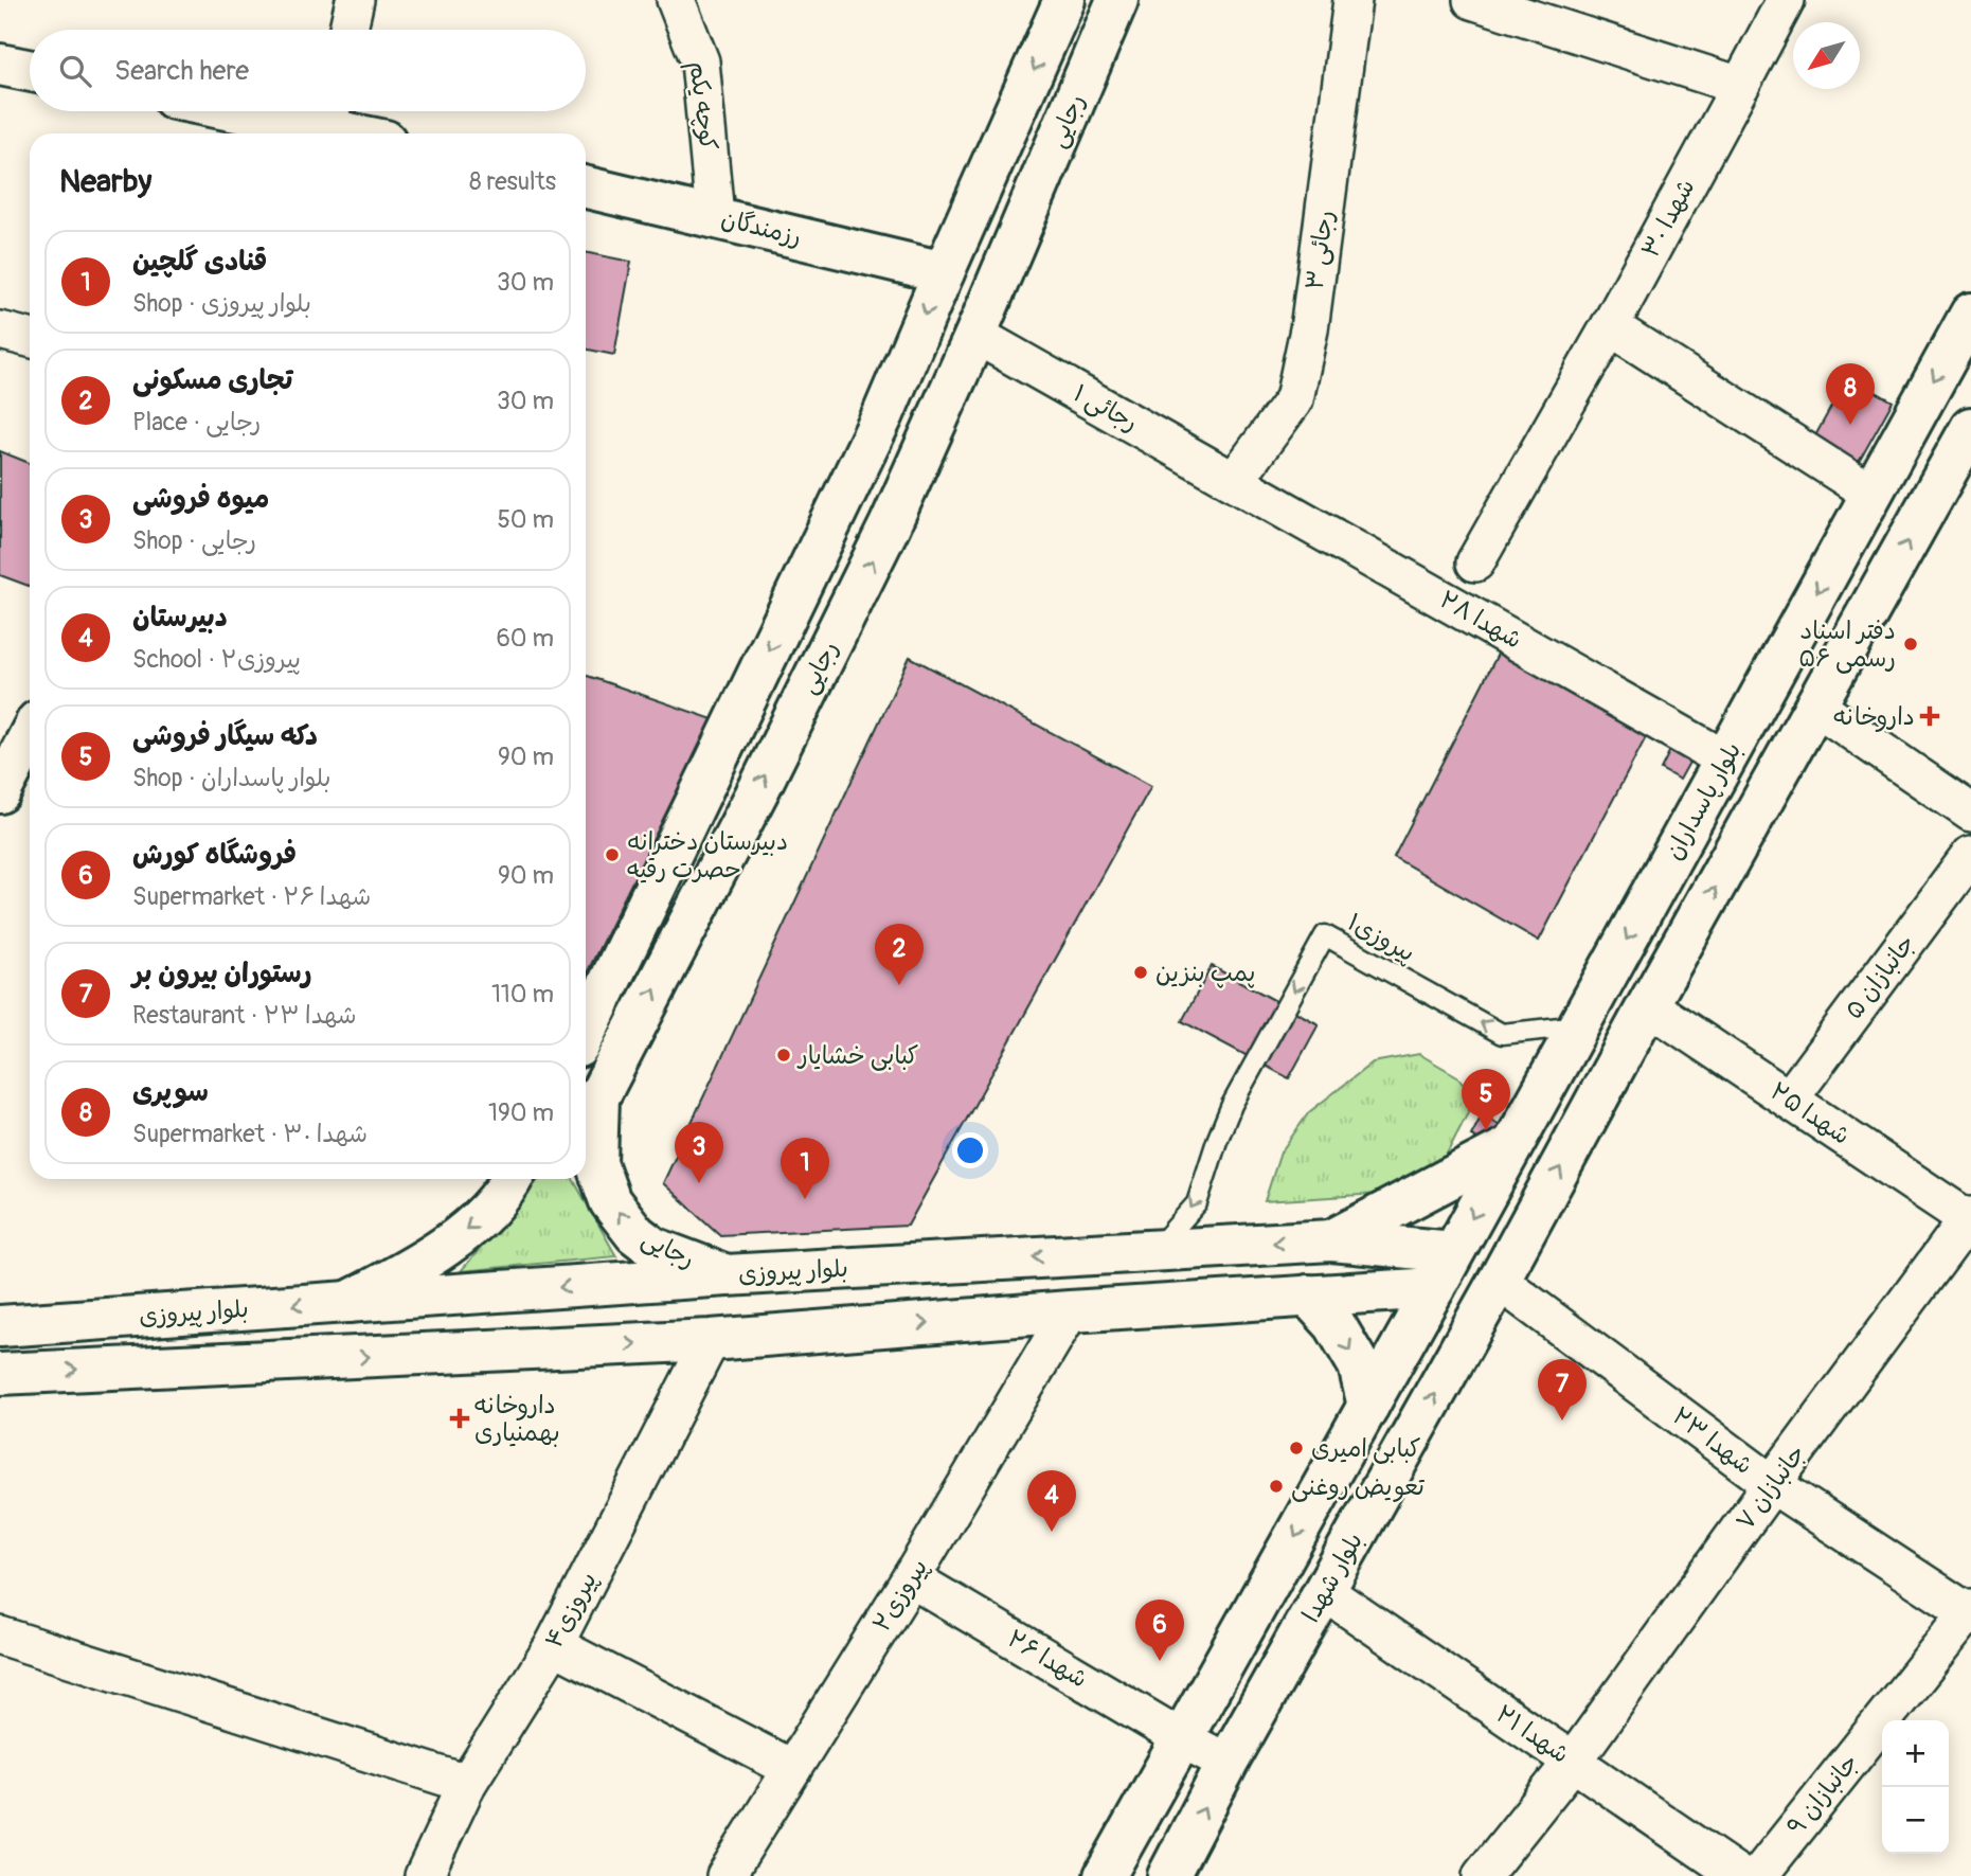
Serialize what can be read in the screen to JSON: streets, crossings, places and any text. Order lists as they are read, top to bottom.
{
  "streets": {
    "main road": [
      "رجایی",
      "رزمندگان",
      "بلوار پاسداران",
      "بلوار پیروزی",
      "بلوار شهدا"
    ],
    "street": [
      "کوچه یکم",
      "شهدا ۳۰",
      "رجائی ۳",
      "رجائی ۱",
      "شهدا ۲۸",
      "جانبازان ۵",
      "شهدا ۲۵",
      "شهدا ۲۳",
      "جانبازان ۷",
      "پیروزی۲",
      "پیروزی۴",
      "شهدا ۲۶",
      "شهدا ۲۱",
      "جانبازان ۹"
    ],
    "lane": ["پیروزی۱"]
  },
  "crossings": [
    ["کوچه یکم", "رزمندگان"],
    ["رجایی", "رزمندگان"],
    ["رجایی", "رجائی ۱"],
    ["رجایی", "بلوار پیروزی"],
    ["رجائی ۳", "رجائی ۱"],
    ["رجائی ۳", "شهدا ۲۸"],
    ["رجائی ۱", "شهدا ۲۸"],
    ["شهدا ۲۸", "بلوار پاسداران"],
    ["بلوار پاسداران", "پیروزی۱"],
    ["بلوار پاسداران", "بلوار پیروزی"],
    ["پیروزی۱", "بلوار پیروزی"],
    ["جانبازان ۵", "شهدا ۲۵"],
    ["شهدا ۲۵", "جانبازان ۷"],
    ["بلوار پیروزی", "شهدا ۲۳"],
    ["بلوار پیروزی", "بلوار شهدا"],
    ["بلوار پیروزی", "پیروزی۲"],
    ["بلوار پیروزی", "پیروزی۴"],
    ["شهدا ۲۳", "جانبازان ۷"],
    ["شهدا ۲۳", "بلوار شهدا"],
    ["شهدا ۲۳", "جانبازان ۹"],
    ["جانبازان ۷", "شهدا ۲۱"],
    ["بلوار شهدا", "شهدا ۲۶"],
    ["بلوار شهدا", "شهدا ۲۱"],
    ["پیروزی۲", "شهدا ۲۶"]
  ],
  "places": {
    "other": [
      "دفتر اسناد رسمی ۵۶",
      "دبیرستان دخترانه حصرت رقیه",
      "پمپ بنزین",
      "کبابی خشایار",
      "کبابی امیری",
      "تعویض روغنی"
    ],
    "health": ["داروخانه", "داروخانه بهمنیاری"]
  },
  "north": "bottom left",
  "page": {
    "search": "Search here",
    "heading": ["Nearby", "8 results"],
    "list": [
      {
        "mark": "1",
        "name": "قنادی گلچین",
        "note": "Shop · بلوار پیروزی",
        "value": "30 m"
      },
      {
        "mark": "2",
        "name": "تجاری مسکونی",
        "note": "Place · رجایی",
        "value": "30 m"
      },
      {
        "mark": "3",
        "name": "میوه فروشی",
        "note": "Shop · رجایی",
        "value": "50 m"
      },
      {
        "mark": "4",
        "name": "دبیرستان",
        "note": "School · پیروزی۲",
        "value": "60 m"
      },
      {
        "mark": "5",
        "name": "دکه سیگار فروشی",
        "note": "Shop · بلوار پاسداران",
        "value": "90 m"
      },
      {
        "mark": "6",
        "name": "فروشگاه کورش",
        "note": "Supermarket · شهدا ۲۶",
        "value": "90 m"
      },
      {
        "mark": "7",
        "name": "رستوران بیرون بر",
        "note": "Restaurant · شهدا ۲۳",
        "value": "110 m"
      },
      {
        "mark": "8",
        "name": "سوپری",
        "note": "Supermarket · شهدا ۳۰",
        "value": "190 m"
      }
    ],
    "pins": [
      "8",
      "2",
      "5",
      "3",
      "1",
      "7",
      "4",
      "6"
    ],
    "map_buttons": ["+", "−"]
  }
}
